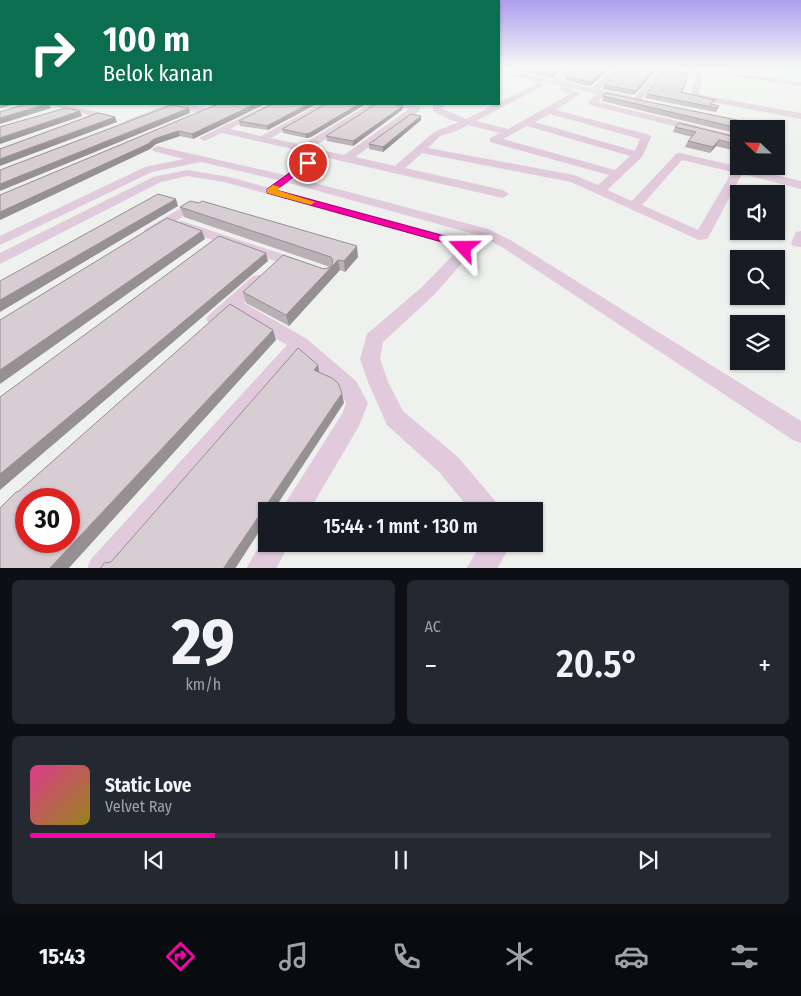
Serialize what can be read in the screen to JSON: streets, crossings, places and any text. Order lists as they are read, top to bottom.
{
  "north": "left",
  "page": {
    "turn": ["100 m", "Belok kanan"],
    "limit": "30",
    "trip": "15:44 · 1 mnt · 130 m",
    "tile": [
      ["29", "km/h"],
      "AC"
    ],
    "heat": ["−", "20.5°", "+"],
    "song": ["Static Love", "Velvet Ray"],
    "tabs": "15:43"
  }
}
